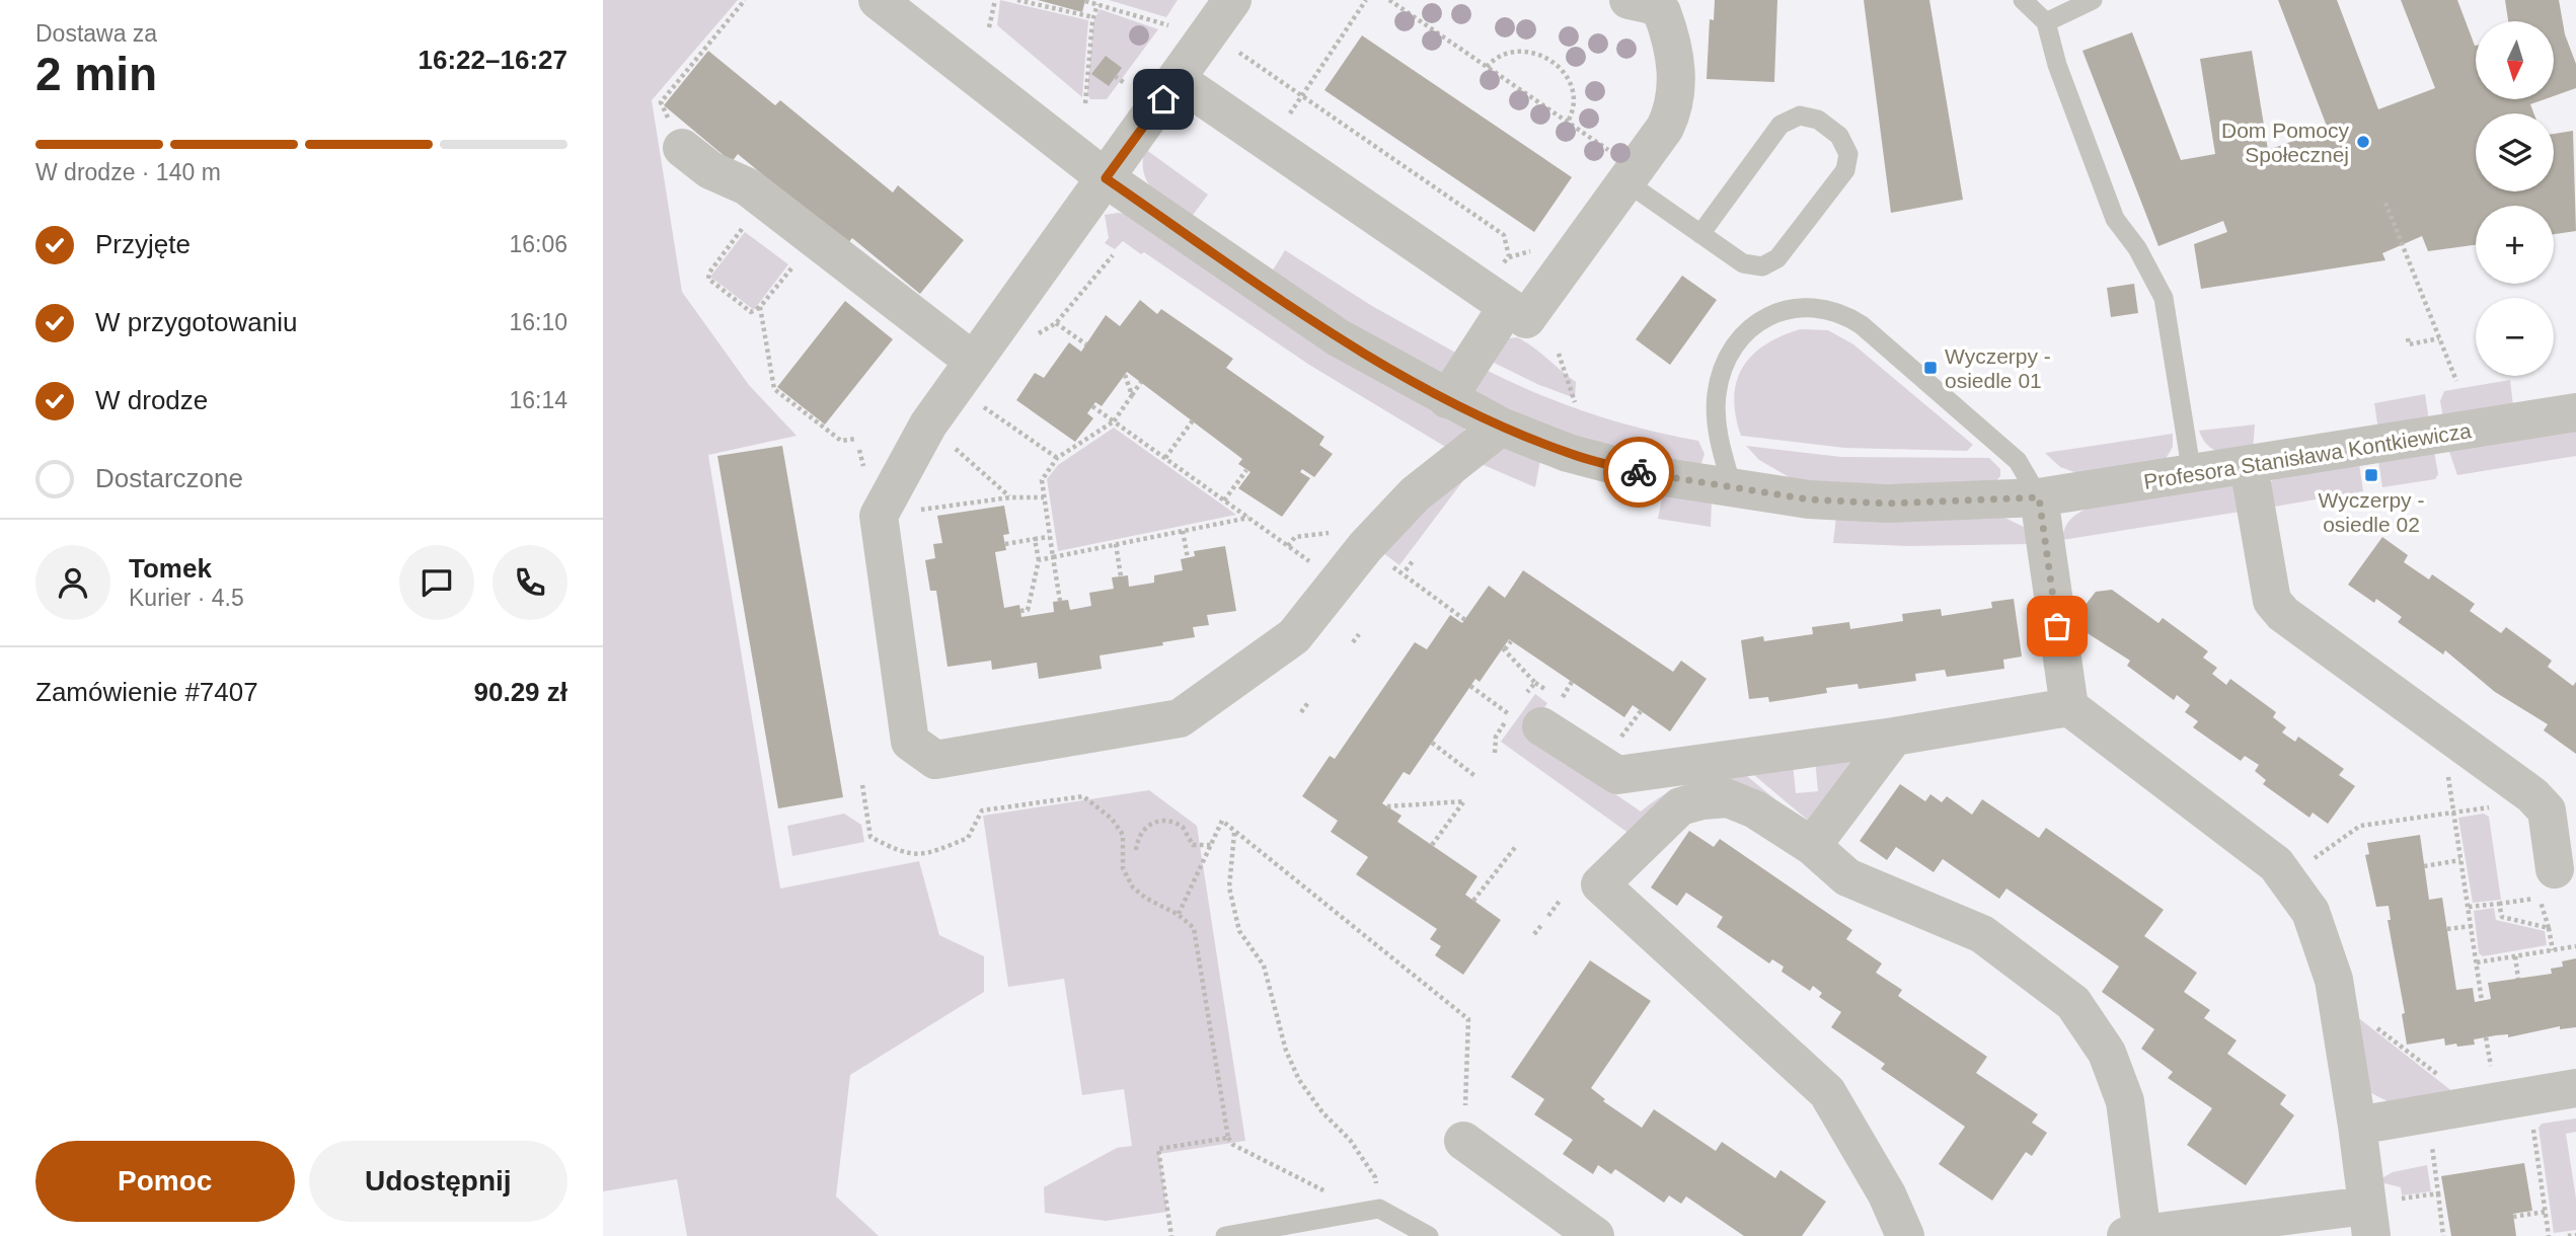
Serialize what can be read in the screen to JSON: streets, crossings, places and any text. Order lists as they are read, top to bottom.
{
  "streets": {
    "street": ["Profesora Stanisława Kontkiewicza"]
  },
  "places": {
    "other": ["Dom Pomocy Społecznej"],
    "transit": ["Wyczerpy - osiedle 01", "Wyczerpy - osiedle 02"]
  },
  "north": "bottom",
  "page": {
    "heading": ["2 min", "Dostawa za", "16:22–16:27"],
    "panel": [
      "Tomek",
      "Kurier · 4.5",
      "Zamówienie #7407",
      "90.29 zł"
    ],
    "map_buttons": ["+", "−"],
    "bar": "W drodze · 140 m",
    "list": [
      ["Przyjęte", "16:06"],
      ["W przygotowaniu", "16:10"],
      ["W drodze", "16:14"],
      "Dostarczone"
    ],
    "buttons": ["Pomoc", "Udostępnij"]
  }
}
